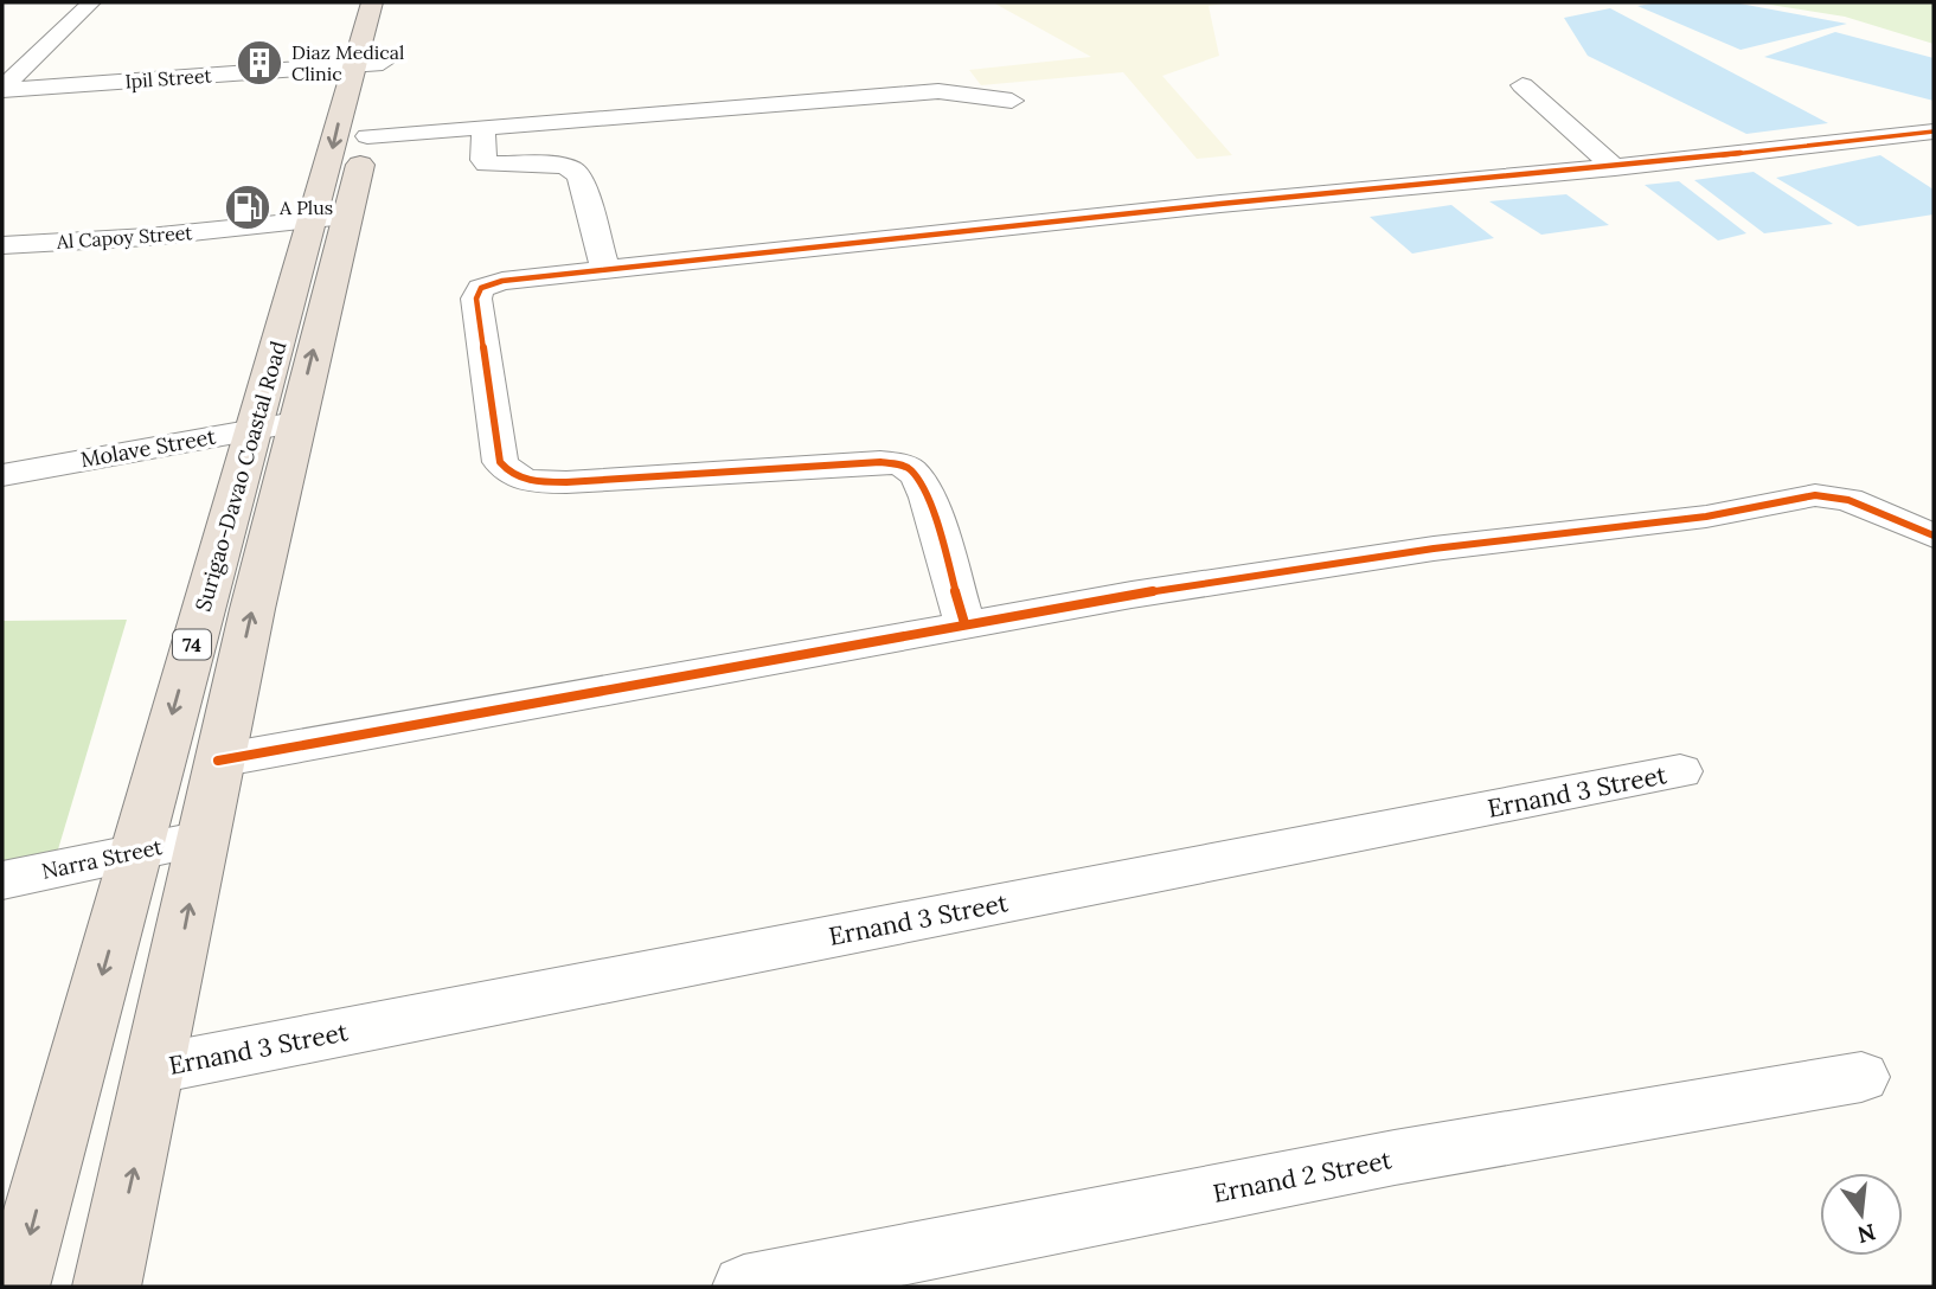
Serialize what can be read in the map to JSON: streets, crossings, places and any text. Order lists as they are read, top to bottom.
{
  "streets": {
    "highway": ["Surigao-Davao Coastal Road", "74"],
    "street": [
      "Ipil Street",
      "Al Capoy Street",
      "Molave Street",
      "Ernand 3 Street",
      "Narra Street",
      "Ernand 2 Street"
    ]
  },
  "crossings": [
    ["Ipil Street", "Surigao-Davao Coastal Road"],
    ["Al Capoy Street", "Surigao-Davao Coastal Road"],
    ["Molave Street", "Surigao-Davao Coastal Road"],
    ["Surigao-Davao Coastal Road", "Ernand 3 Street"],
    ["Surigao-Davao Coastal Road", "Narra Street"]
  ],
  "places": {
    "building": ["Diaz Medical Clinic"],
    "fuel station": ["A Plus"]
  },
  "north": "bottom"
}
